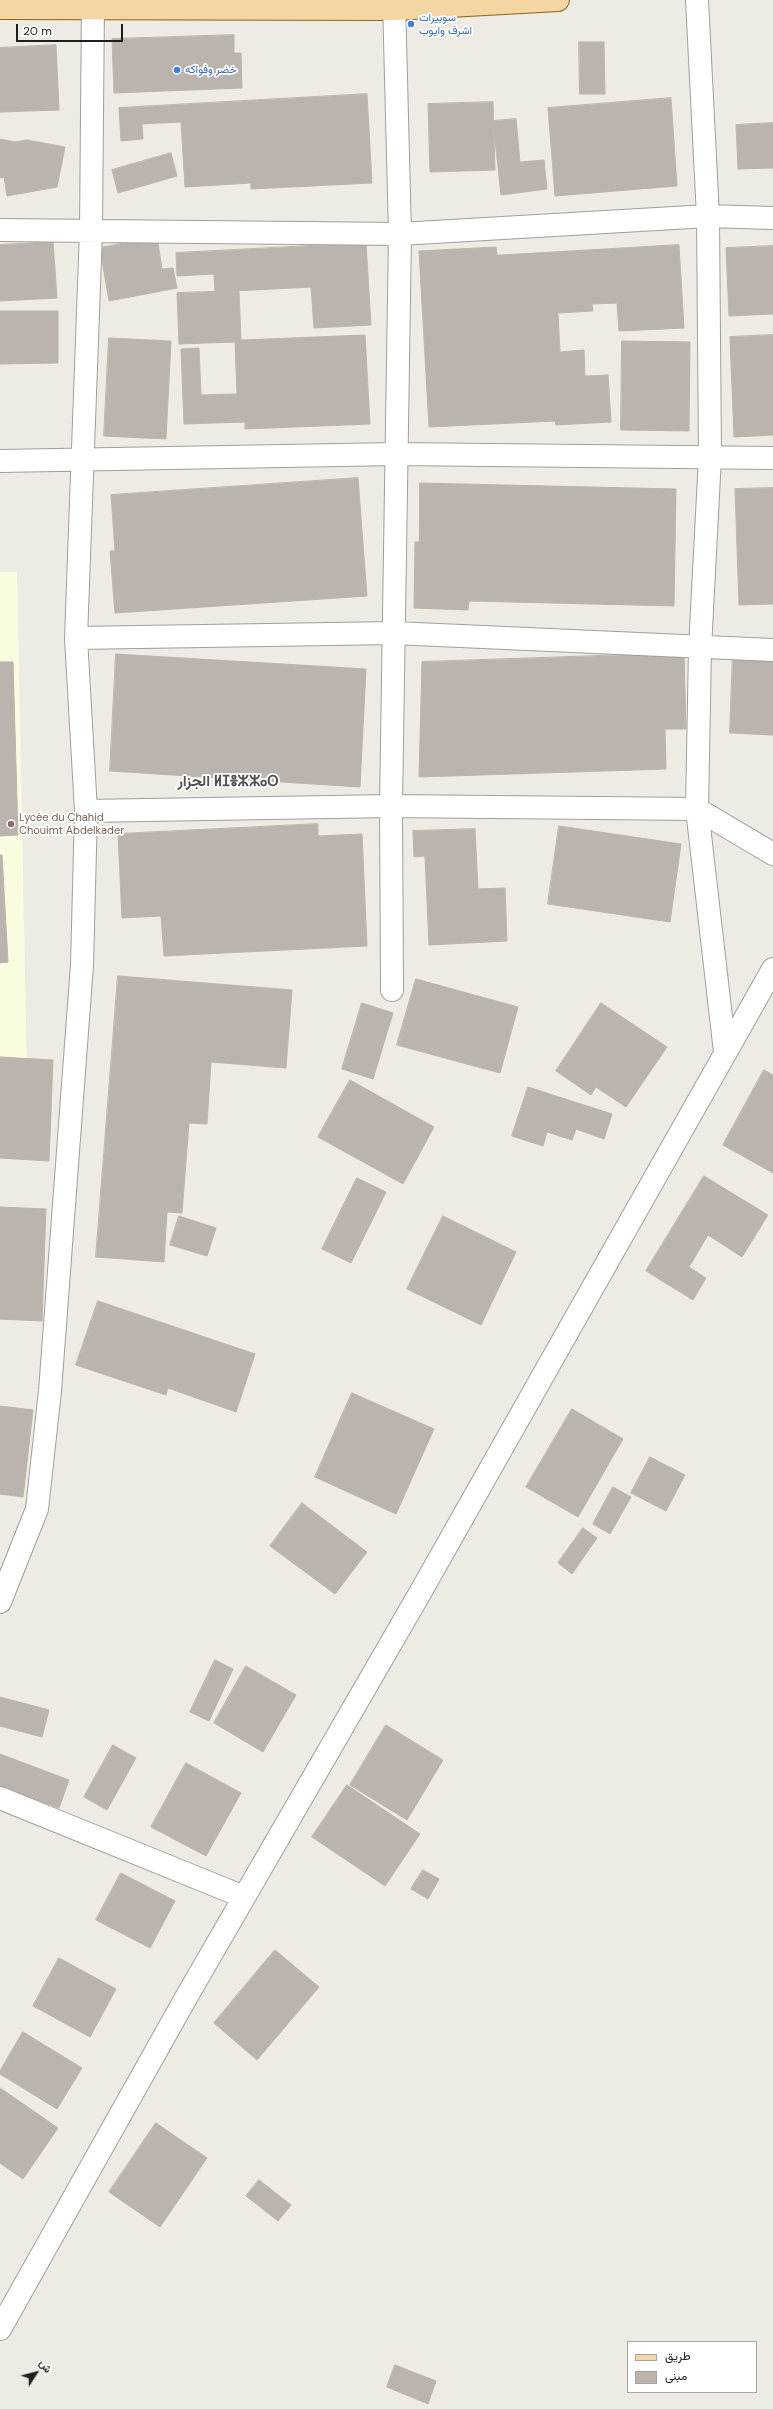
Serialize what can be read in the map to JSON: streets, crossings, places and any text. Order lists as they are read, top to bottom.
{
  "districts": ["الجزار ⵍⵊⴻⵣⵣⴰⵔ"],
  "places": ["سوبيرات اشرف وايوب", "خضر وفواكه", "Lycée du Chahid Chouimt Abdelkader"],
  "legend": ["طريق", "مبنى"],
  "scale_bar": "20 m",
  "north": "top right"
}
